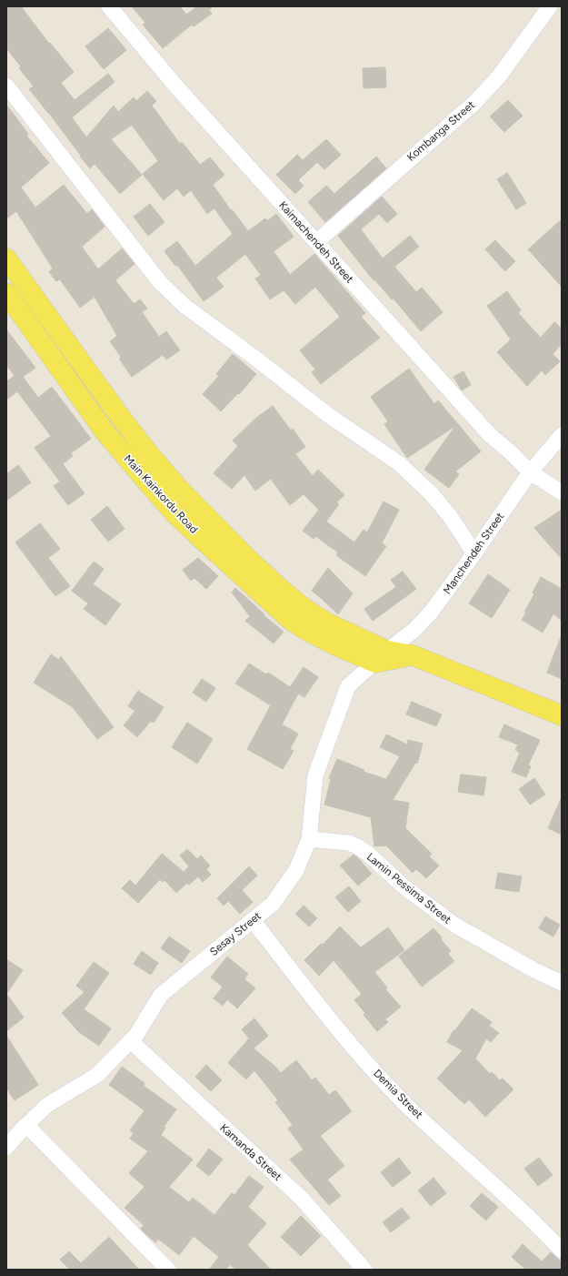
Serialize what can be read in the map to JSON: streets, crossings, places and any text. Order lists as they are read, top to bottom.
{
  "streets": {
    "main road": ["Main Kainkordu Road"],
    "street": [
      "Kombanga Street",
      "Kaimachendeh Street",
      "Manchendeh Street",
      "Lamin Pessima Street",
      "Sesay Street",
      "Demia Street",
      "Kamanda Street"
    ]
  },
  "crossings": [
    ["Kombanga Street", "Kaimachendeh Street"],
    ["Kaimachendeh Street", "Manchendeh Street"],
    ["Main Kainkordu Road", "Manchendeh Street"],
    ["Main Kainkordu Road", "Sesay Street"],
    ["Manchendeh Street", "Sesay Street"],
    ["Lamin Pessima Street", "Sesay Street"],
    ["Sesay Street", "Demia Street"],
    ["Sesay Street", "Kamanda Street"]
  ]
}
